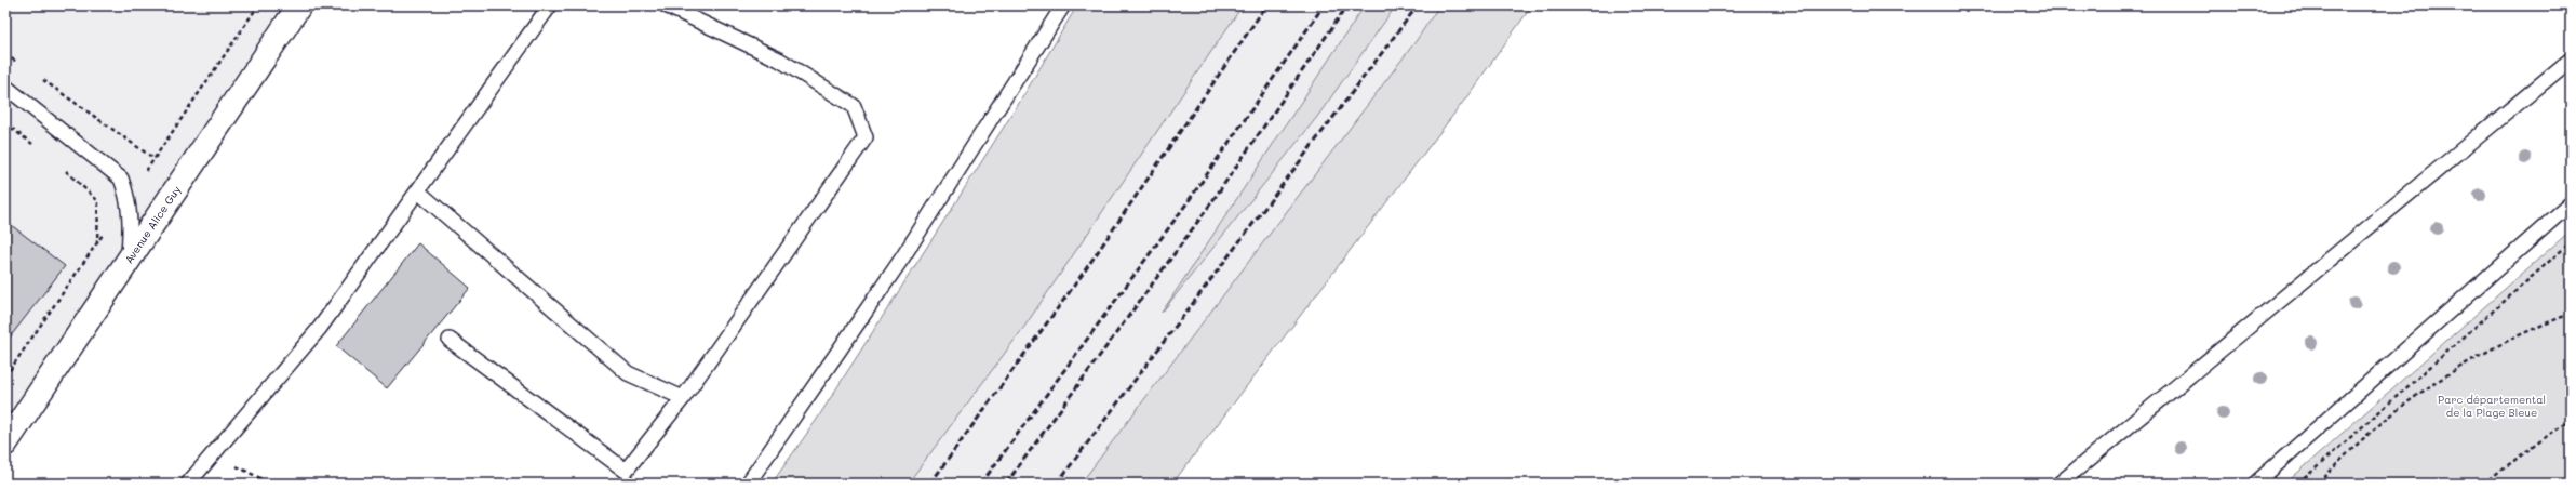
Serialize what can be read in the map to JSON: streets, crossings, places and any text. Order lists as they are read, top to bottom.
{
  "streets": {
    "main road": ["Avenue Alice Guy"]
  },
  "parks": ["Parc départemental de la Plage Bleue"]
}
